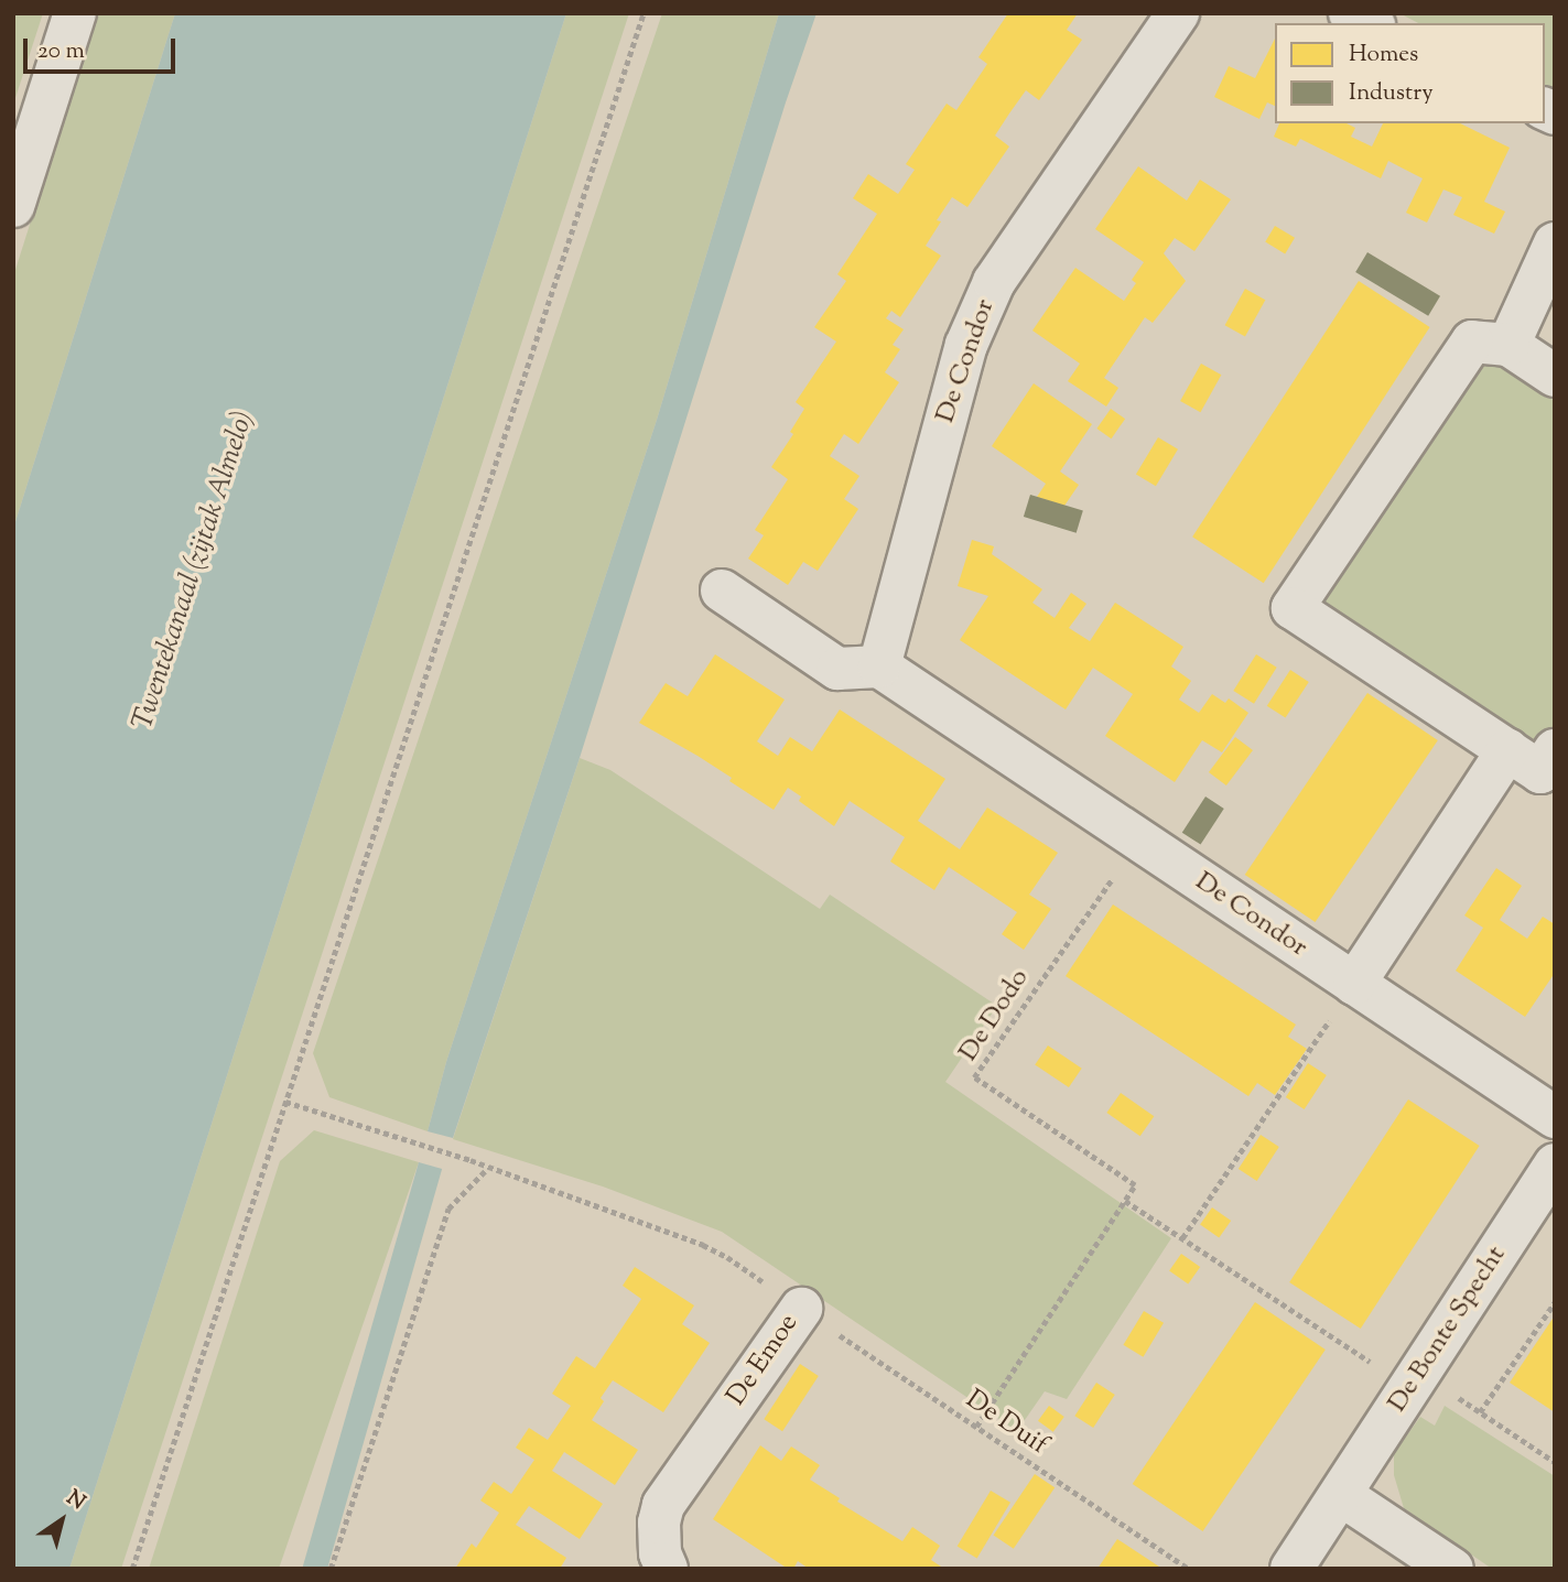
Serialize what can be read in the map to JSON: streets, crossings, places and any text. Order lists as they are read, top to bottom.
{
  "streets": {
    "street": ["De Condor", "De Bonte Specht", "De Emoe"],
    "path": ["De Dodo", "De Duif"]
  },
  "crossings": [
    ["De Condor", "De Dodo"],
    ["De Emoe", "De Duif"]
  ],
  "water": ["Twentekanaal (zijtak Almelo)"],
  "legend": ["Homes", "Industry"],
  "scale_bar": "20 m",
  "north": "top right"
}
